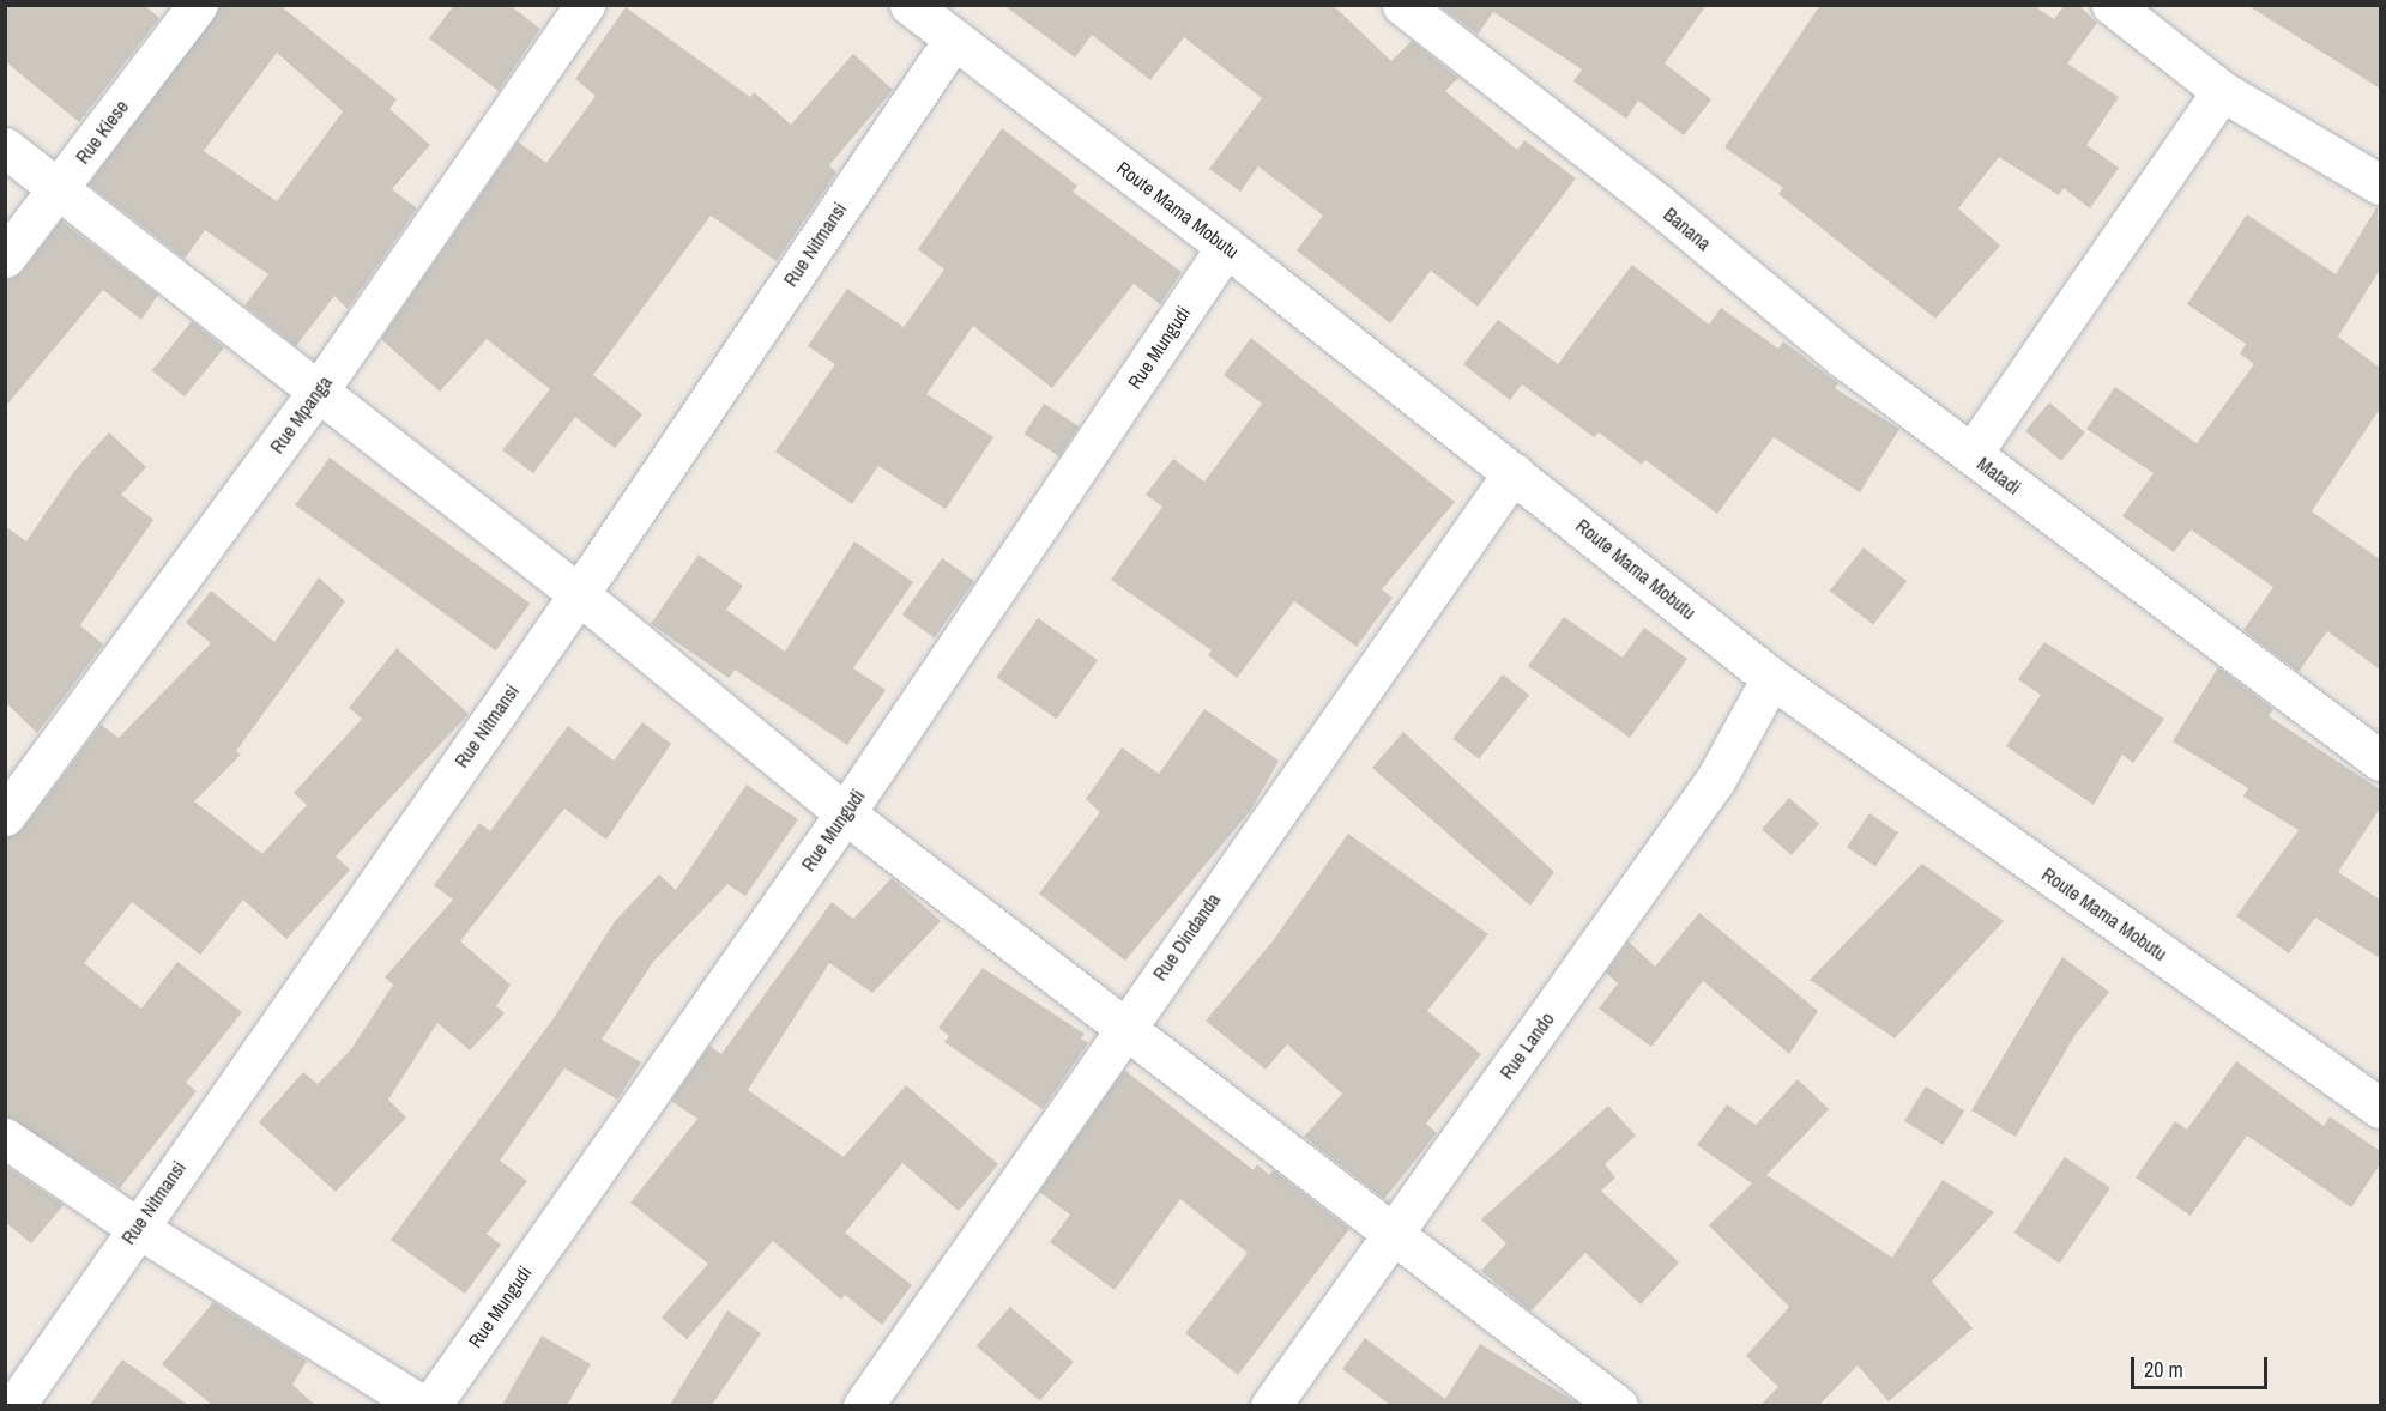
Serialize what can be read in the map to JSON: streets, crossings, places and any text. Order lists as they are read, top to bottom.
{
  "streets": {
    "street": [
      "Rue Kiese",
      "Route Mama Mobutu",
      "Banana",
      "Rue Nitmansi",
      "Rue Mungudi",
      "Rue Mpanga",
      "Matadi",
      "Rue Dindanda",
      "Rue Lando"
    ]
  },
  "crossings": [
    ["Route Mama Mobutu", "Rue Nitmansi"],
    ["Route Mama Mobutu", "Rue Mungudi"],
    ["Route Mama Mobutu", "Rue Dindanda"],
    ["Route Mama Mobutu", "Rue Lando"],
    ["Banana", "Matadi"]
  ],
  "scale_bar": "20 m"
}
